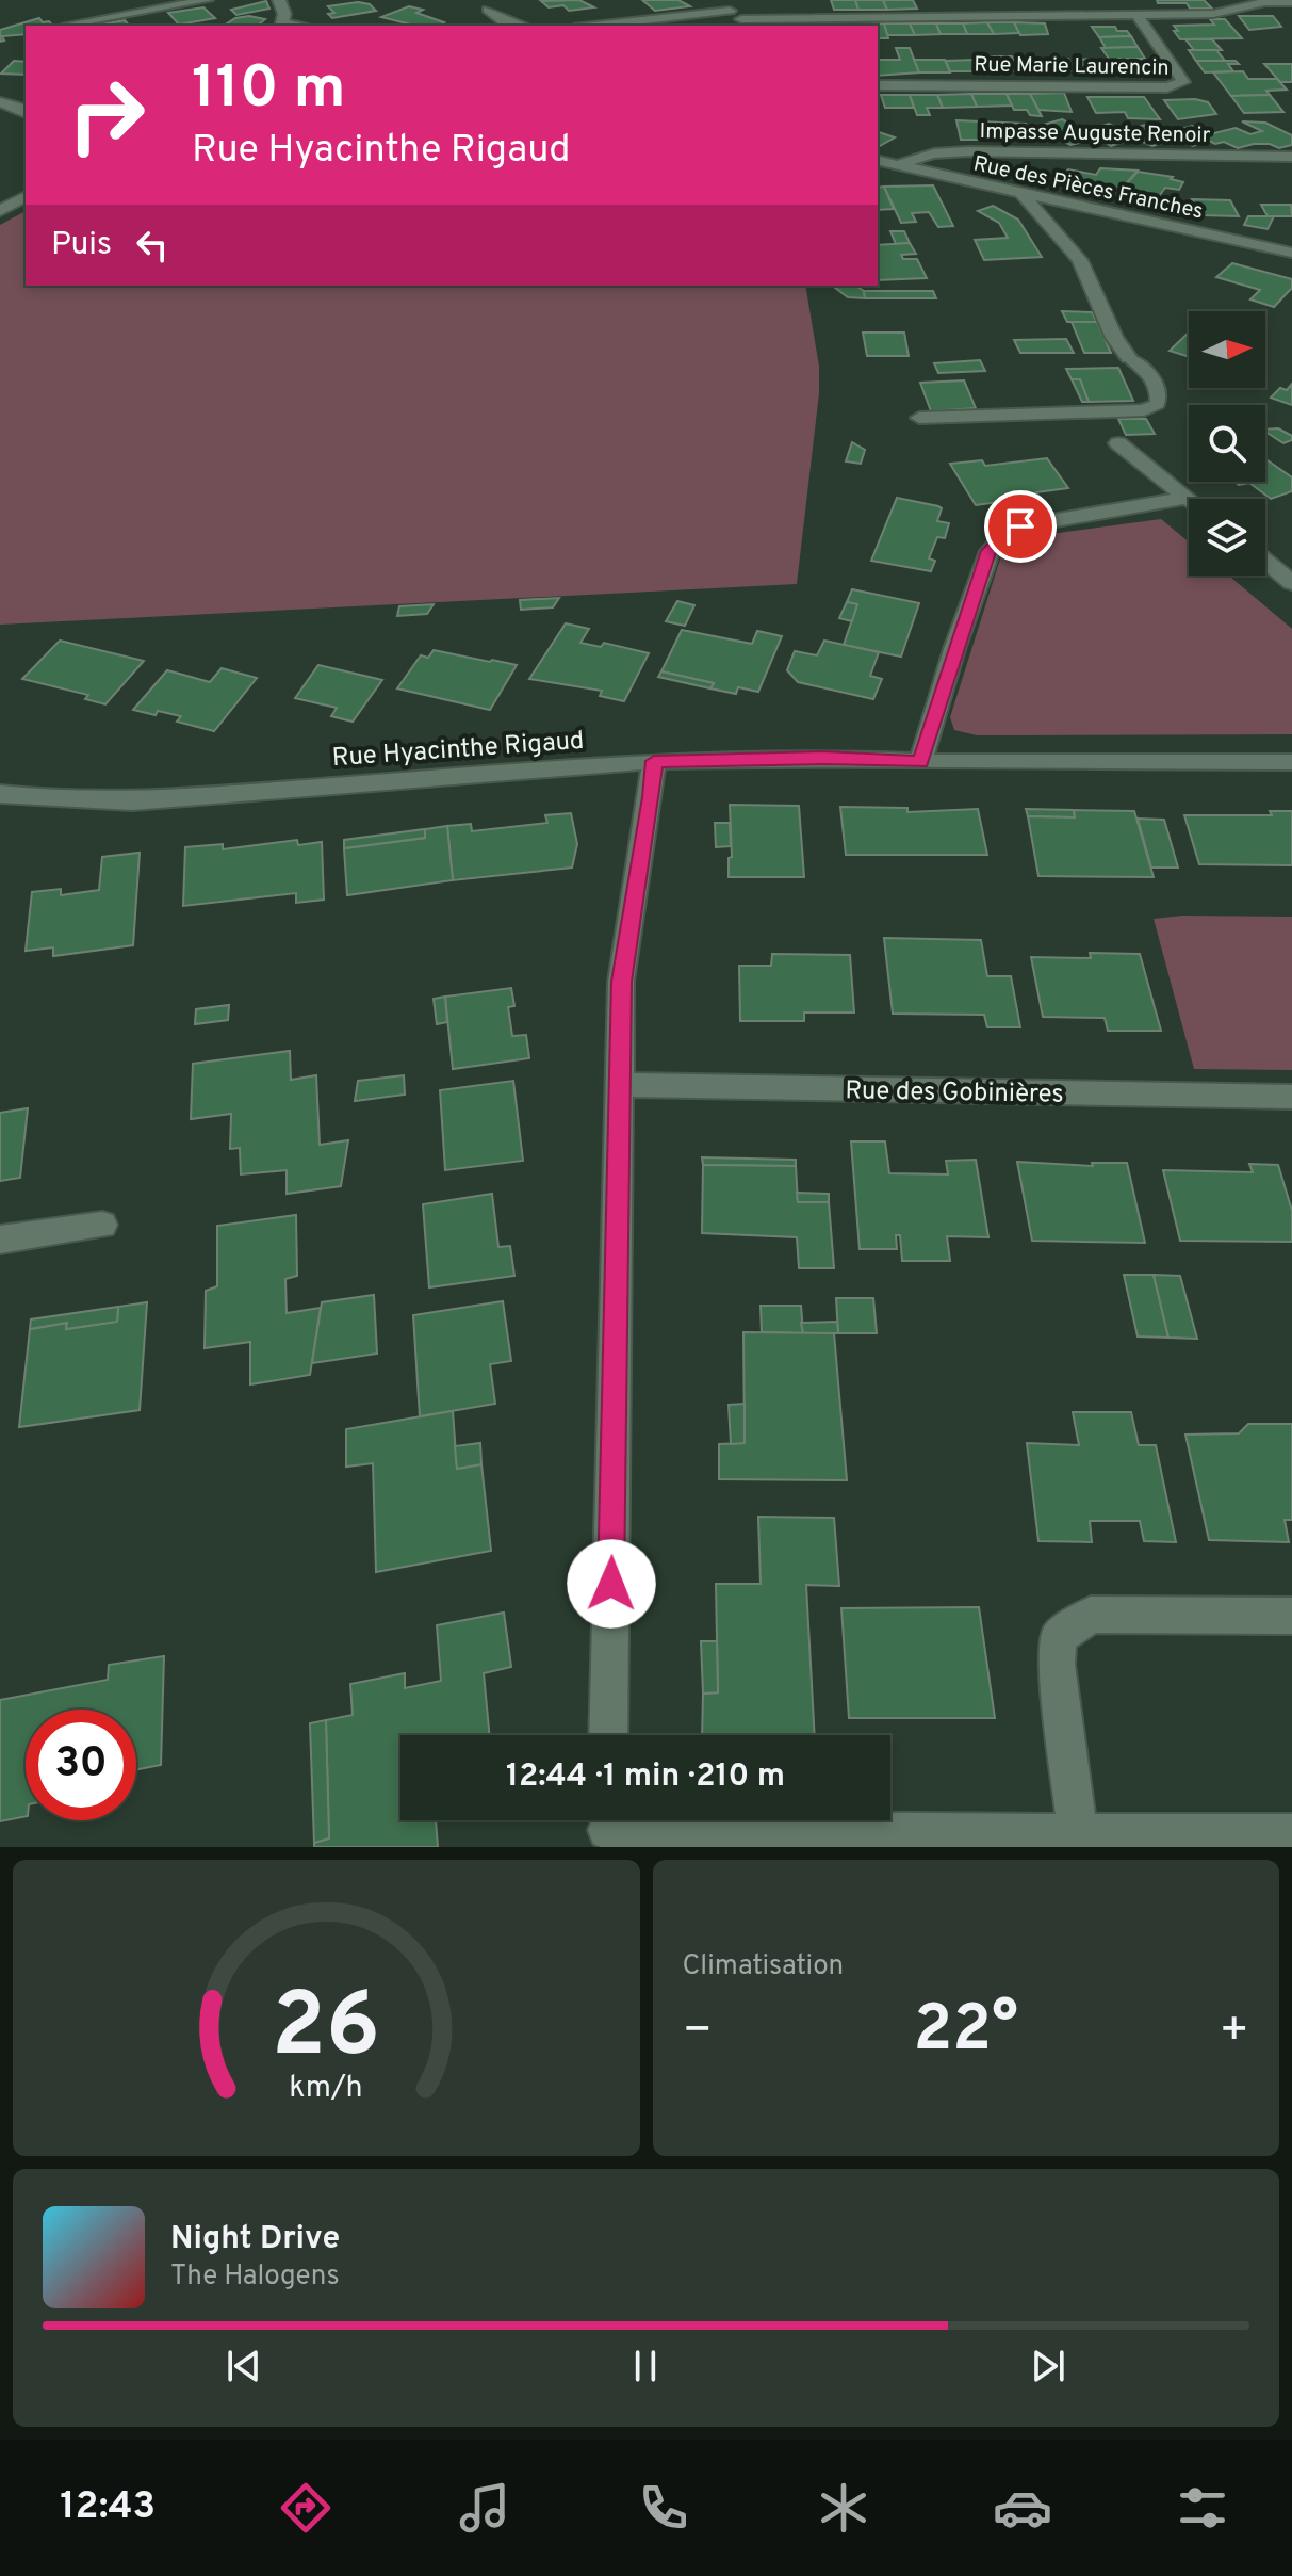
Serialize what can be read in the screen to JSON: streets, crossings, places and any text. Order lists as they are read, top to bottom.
{
  "streets": {
    "street": [
      "Rue Marie Laurencin",
      "Impasse Auguste Renoir",
      "Rue des Pièces Franches",
      "Rue Hyacinthe Rigaud",
      "Rue des Gobinières"
    ]
  },
  "crossings": [
    ["Impasse Auguste Renoir", "Rue des Pièces Franches"]
  ],
  "north": "right",
  "page": {
    "turn": ["110 m", "Rue Hyacinthe Rigaud"],
    "then": "Puis",
    "limit": "30",
    "trip": "12:44 · 1 min · 210 m",
    "tile": "Climatisation",
    "heat": ["−", "22°", "+"],
    "song": ["Night Drive", "The Halogens"],
    "tabs": "12:43",
    "gauge": ["26", "km/h"]
  }
}
